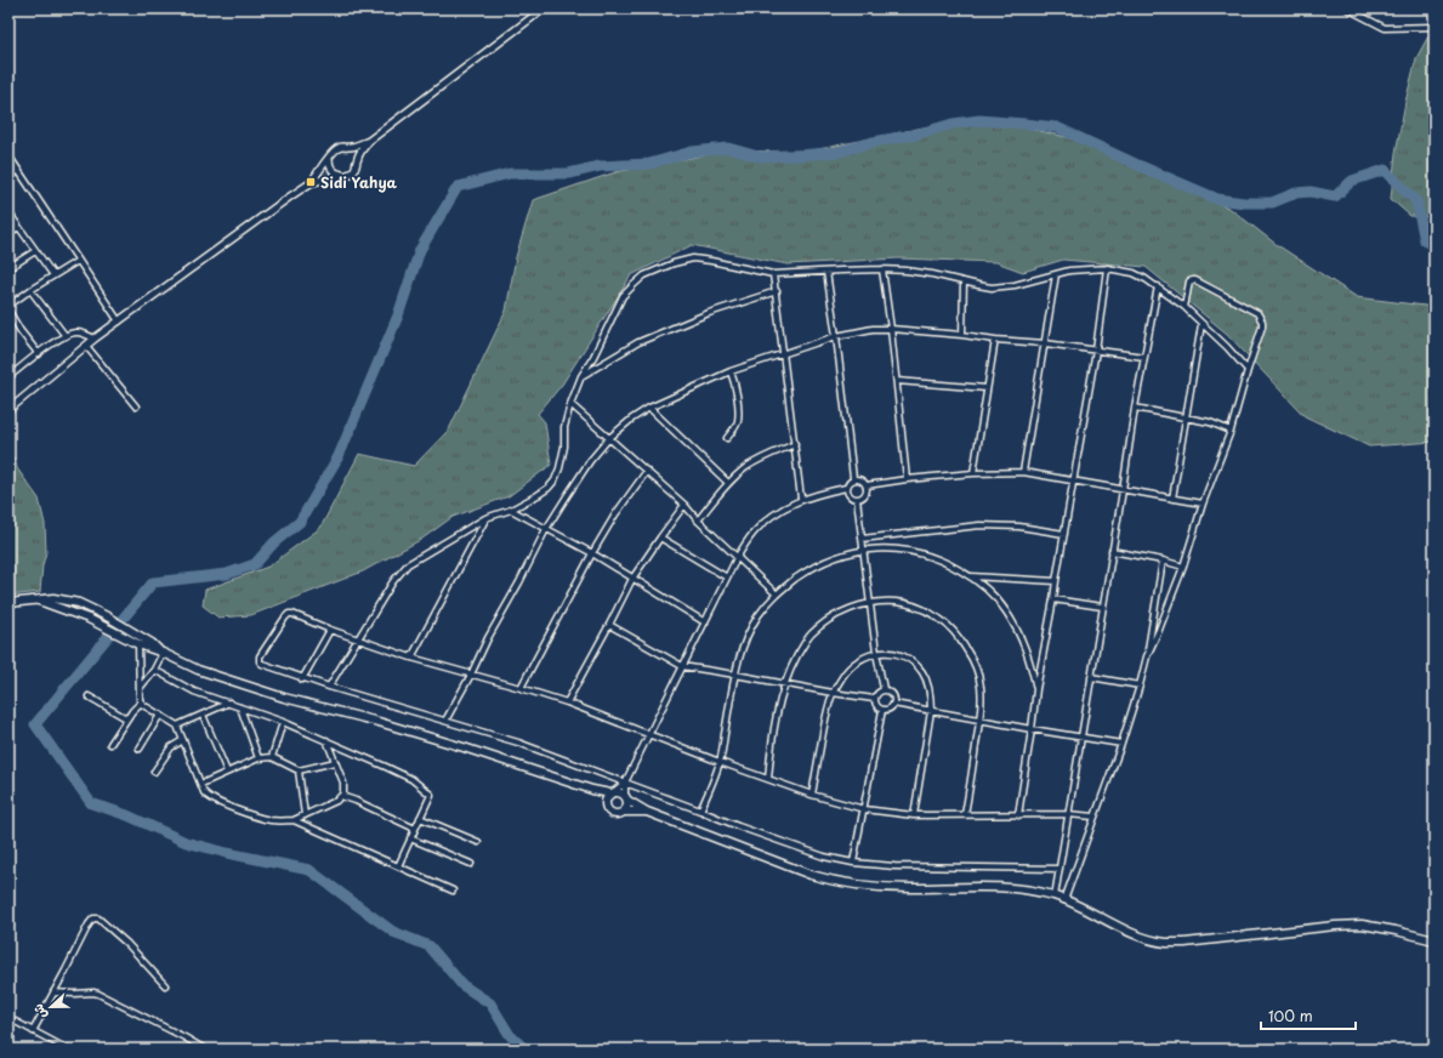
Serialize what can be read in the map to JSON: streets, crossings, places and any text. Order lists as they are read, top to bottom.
{
  "places": {
    "transit": ["Sidi Yahya"]
  },
  "scale_bar": "100 m",
  "north": "left"
}
